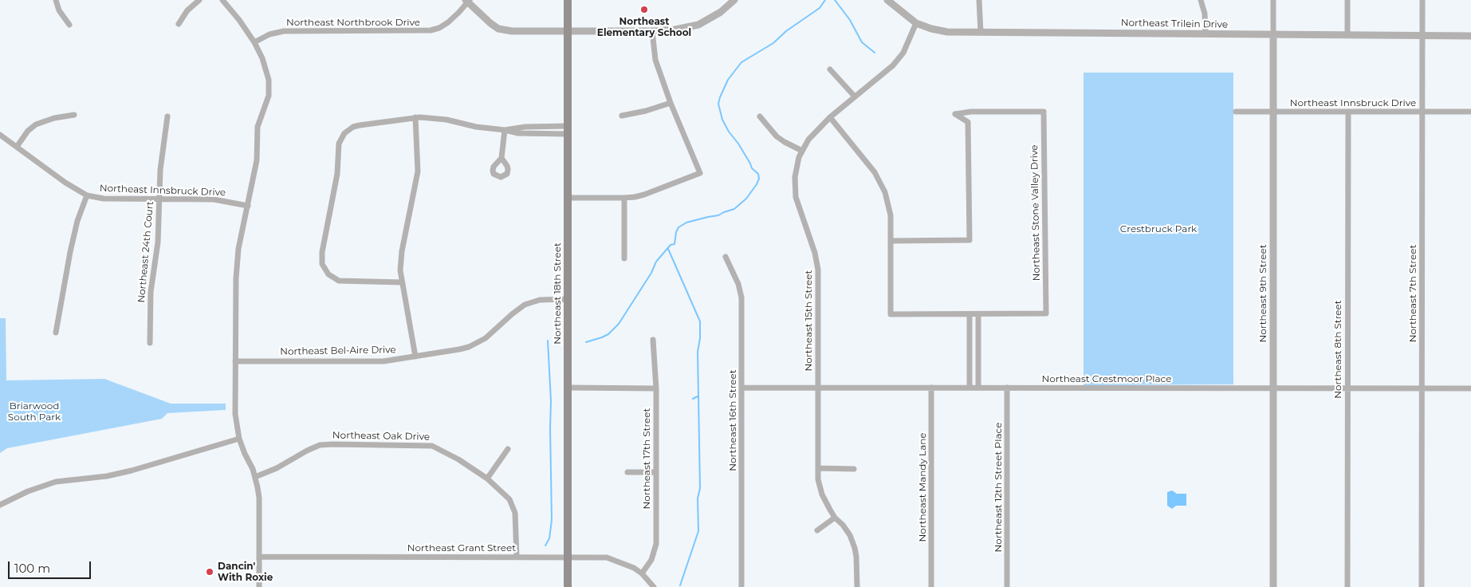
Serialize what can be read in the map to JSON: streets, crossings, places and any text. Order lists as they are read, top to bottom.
{
  "streets": {
    "main road": ["Northeast 18th Street"],
    "street": [
      "Northeast Northbrook Drive",
      "Northeast Trilein Drive",
      "Northeast Innsbruck Drive",
      "Northeast Stone Valley Drive",
      "Northeast 24th Court",
      "Northeast 9th Street",
      "Northeast 7th Street",
      "Northeast 15th Street",
      "Northeast 8th Street",
      "Northeast Bel-Aire Drive",
      "Northeast Crestmoor Place",
      "Northeast 16th Street",
      "Northeast Oak Drive",
      "Northeast 17th Street",
      "Northeast Mandy Lane",
      "Northeast 12th Street Place",
      "Northeast Grant Street"
    ]
  },
  "crossings": [
    ["Northeast Trilein Drive", "Northeast 9th Street"],
    ["Northeast Trilein Drive", "Northeast 7th Street"],
    ["Northeast Trilein Drive", "Northeast 15th Street"],
    ["Northeast Innsbruck Drive", "Northeast 24th Court"],
    ["Northeast Innsbruck Drive", "Northeast 9th Street"],
    ["Northeast Innsbruck Drive", "Northeast 7th Street"],
    ["Northeast Innsbruck Drive", "Northeast 8th Street"],
    ["Northeast 18th Street", "Northeast Bel-Aire Drive"],
    ["Northeast 18th Street", "Northeast Grant Street"],
    ["Northeast 9th Street", "Northeast Crestmoor Place"],
    ["Northeast 7th Street", "Northeast Crestmoor Place"],
    ["Northeast 15th Street", "Northeast Crestmoor Place"],
    ["Northeast 8th Street", "Northeast Crestmoor Place"],
    ["Northeast Crestmoor Place", "Northeast 16th Street"],
    ["Northeast Crestmoor Place", "Northeast Mandy Lane"],
    ["Northeast Crestmoor Place", "Northeast 12th Street Place"],
    ["Northeast Oak Drive", "Northeast Grant Street"],
    ["Northeast 17th Street", "Northeast Grant Street"]
  ],
  "parks": ["Crestbruck Park", "Briarwood South Park"],
  "places": ["Northeast Elementary School", "Dancin' With Roxie"],
  "scale_bar": "100 m"
}
